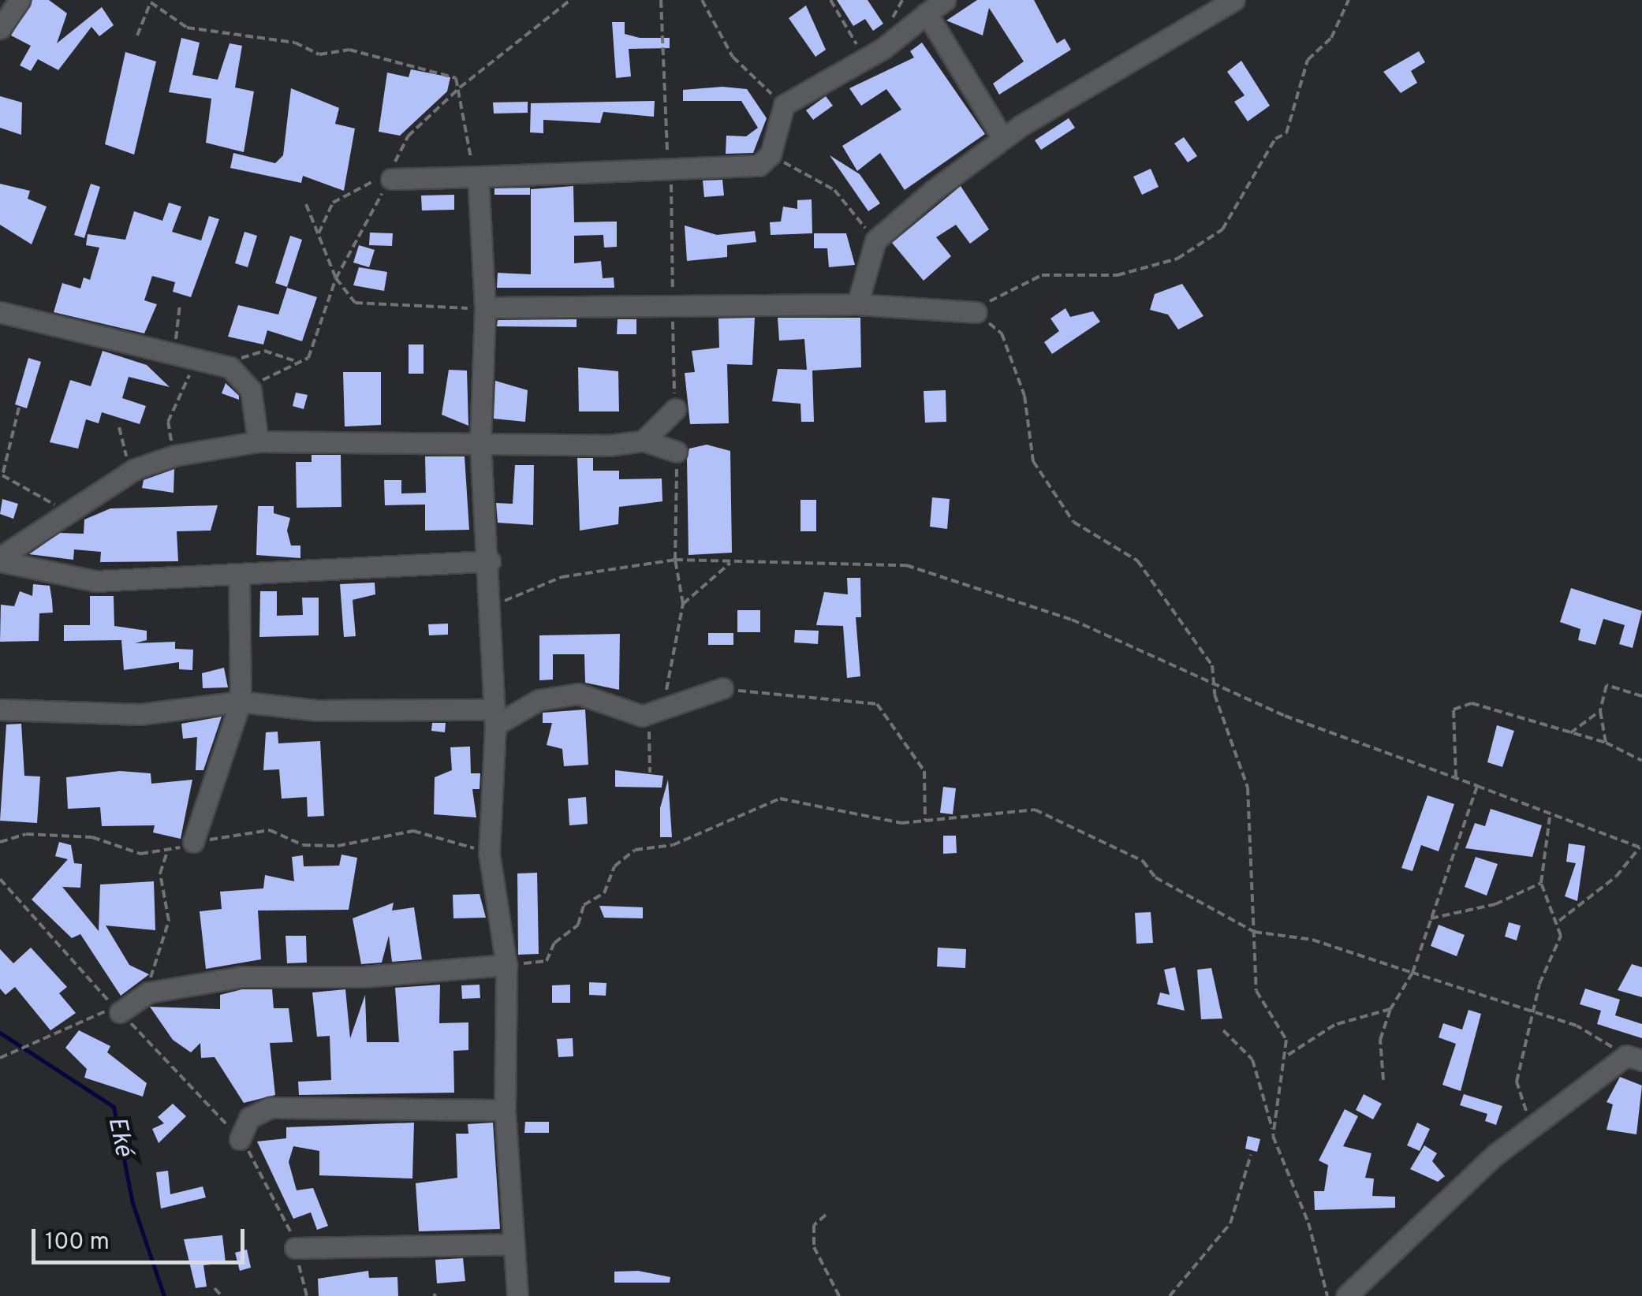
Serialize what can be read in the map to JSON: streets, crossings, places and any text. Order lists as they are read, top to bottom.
{
  "water": ["Eké"],
  "scale_bar": "100 m"
}
